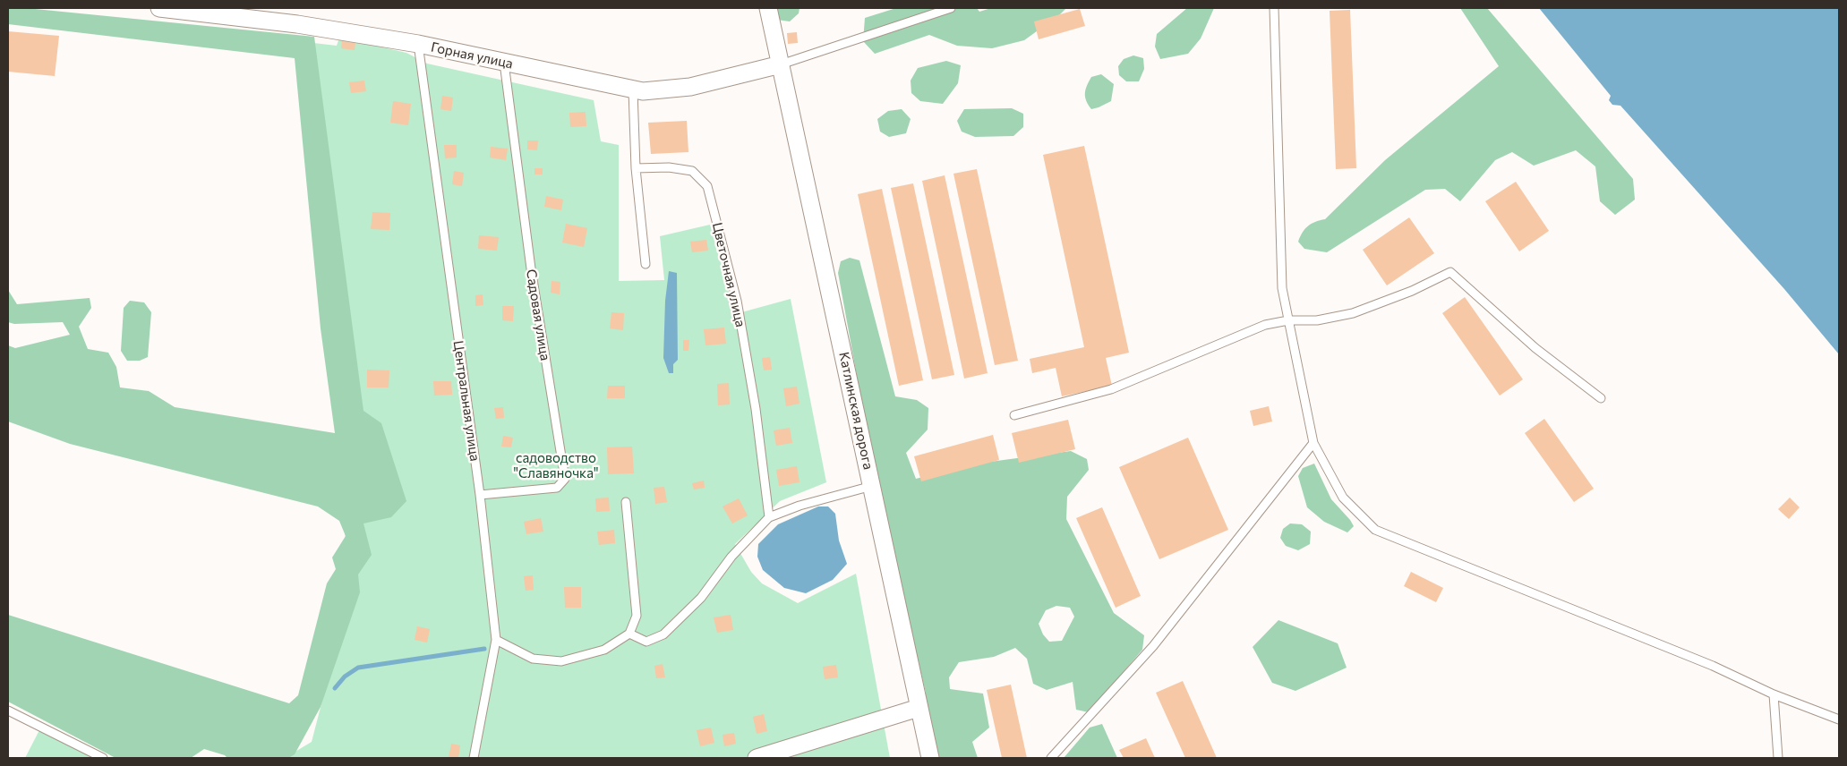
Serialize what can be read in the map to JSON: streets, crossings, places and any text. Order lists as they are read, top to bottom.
{
  "streets": {
    "street": ["Горная улица", "Катлинская дорога"],
    "lane": ["Цветочная улица", "Садовая улица", "Центральная улица"]
  },
  "crossings": [
    ["Горная улица", "Садовая улица"],
    ["Горная улица", "Центральная улица"],
    ["Горная улица", "Катлинская дорога"],
    ["Садовая улица", "Центральная улица"]
  ],
  "parks": ["садоводство \"Славяночка\""]
}
